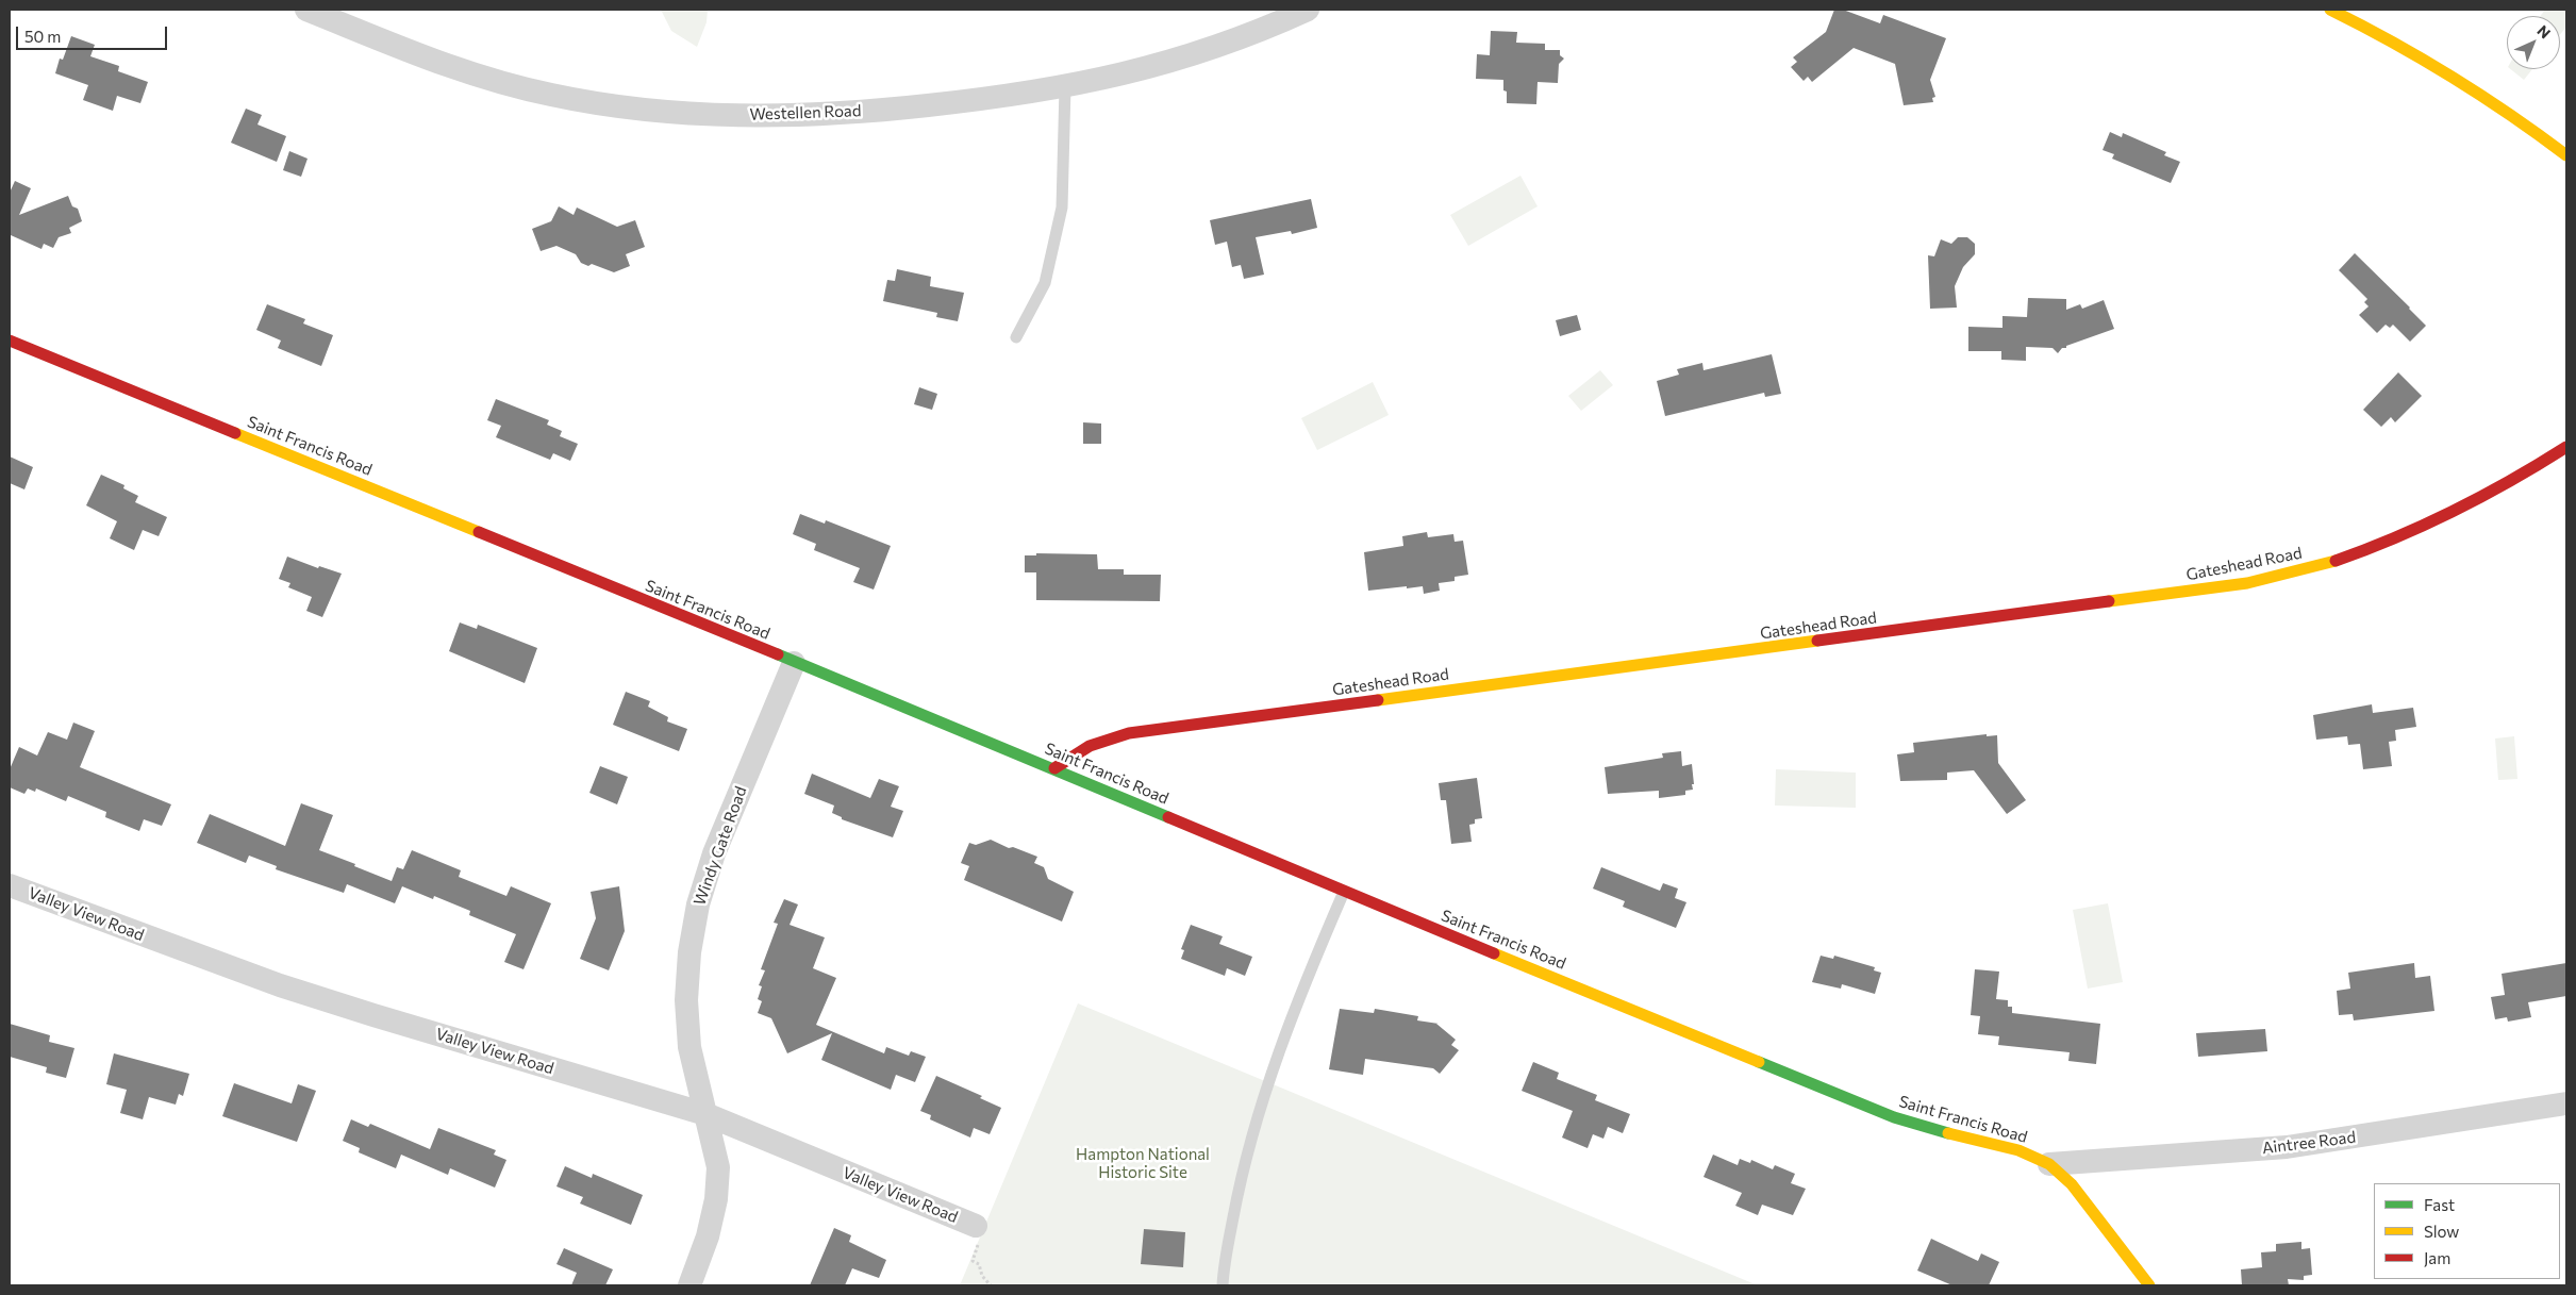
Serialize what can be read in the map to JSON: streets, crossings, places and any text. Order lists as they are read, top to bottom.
{
  "streets": {
    "street": [
      "Westellen Road",
      "Saint Francis Road",
      "Gateshead Road",
      "Windy Gate Road",
      "Valley View Road",
      "Aintree Road"
    ]
  },
  "crossings": [
    ["Saint Francis Road", "Gateshead Road"],
    ["Saint Francis Road", "Windy Gate Road"],
    ["Saint Francis Road", "Aintree Road"],
    ["Windy Gate Road", "Valley View Road"]
  ],
  "parks": ["Hampton National Historic Site"],
  "legend": ["Fast", "Slow", "Jam"],
  "scale_bar": "50 m",
  "north": "top right"
}
